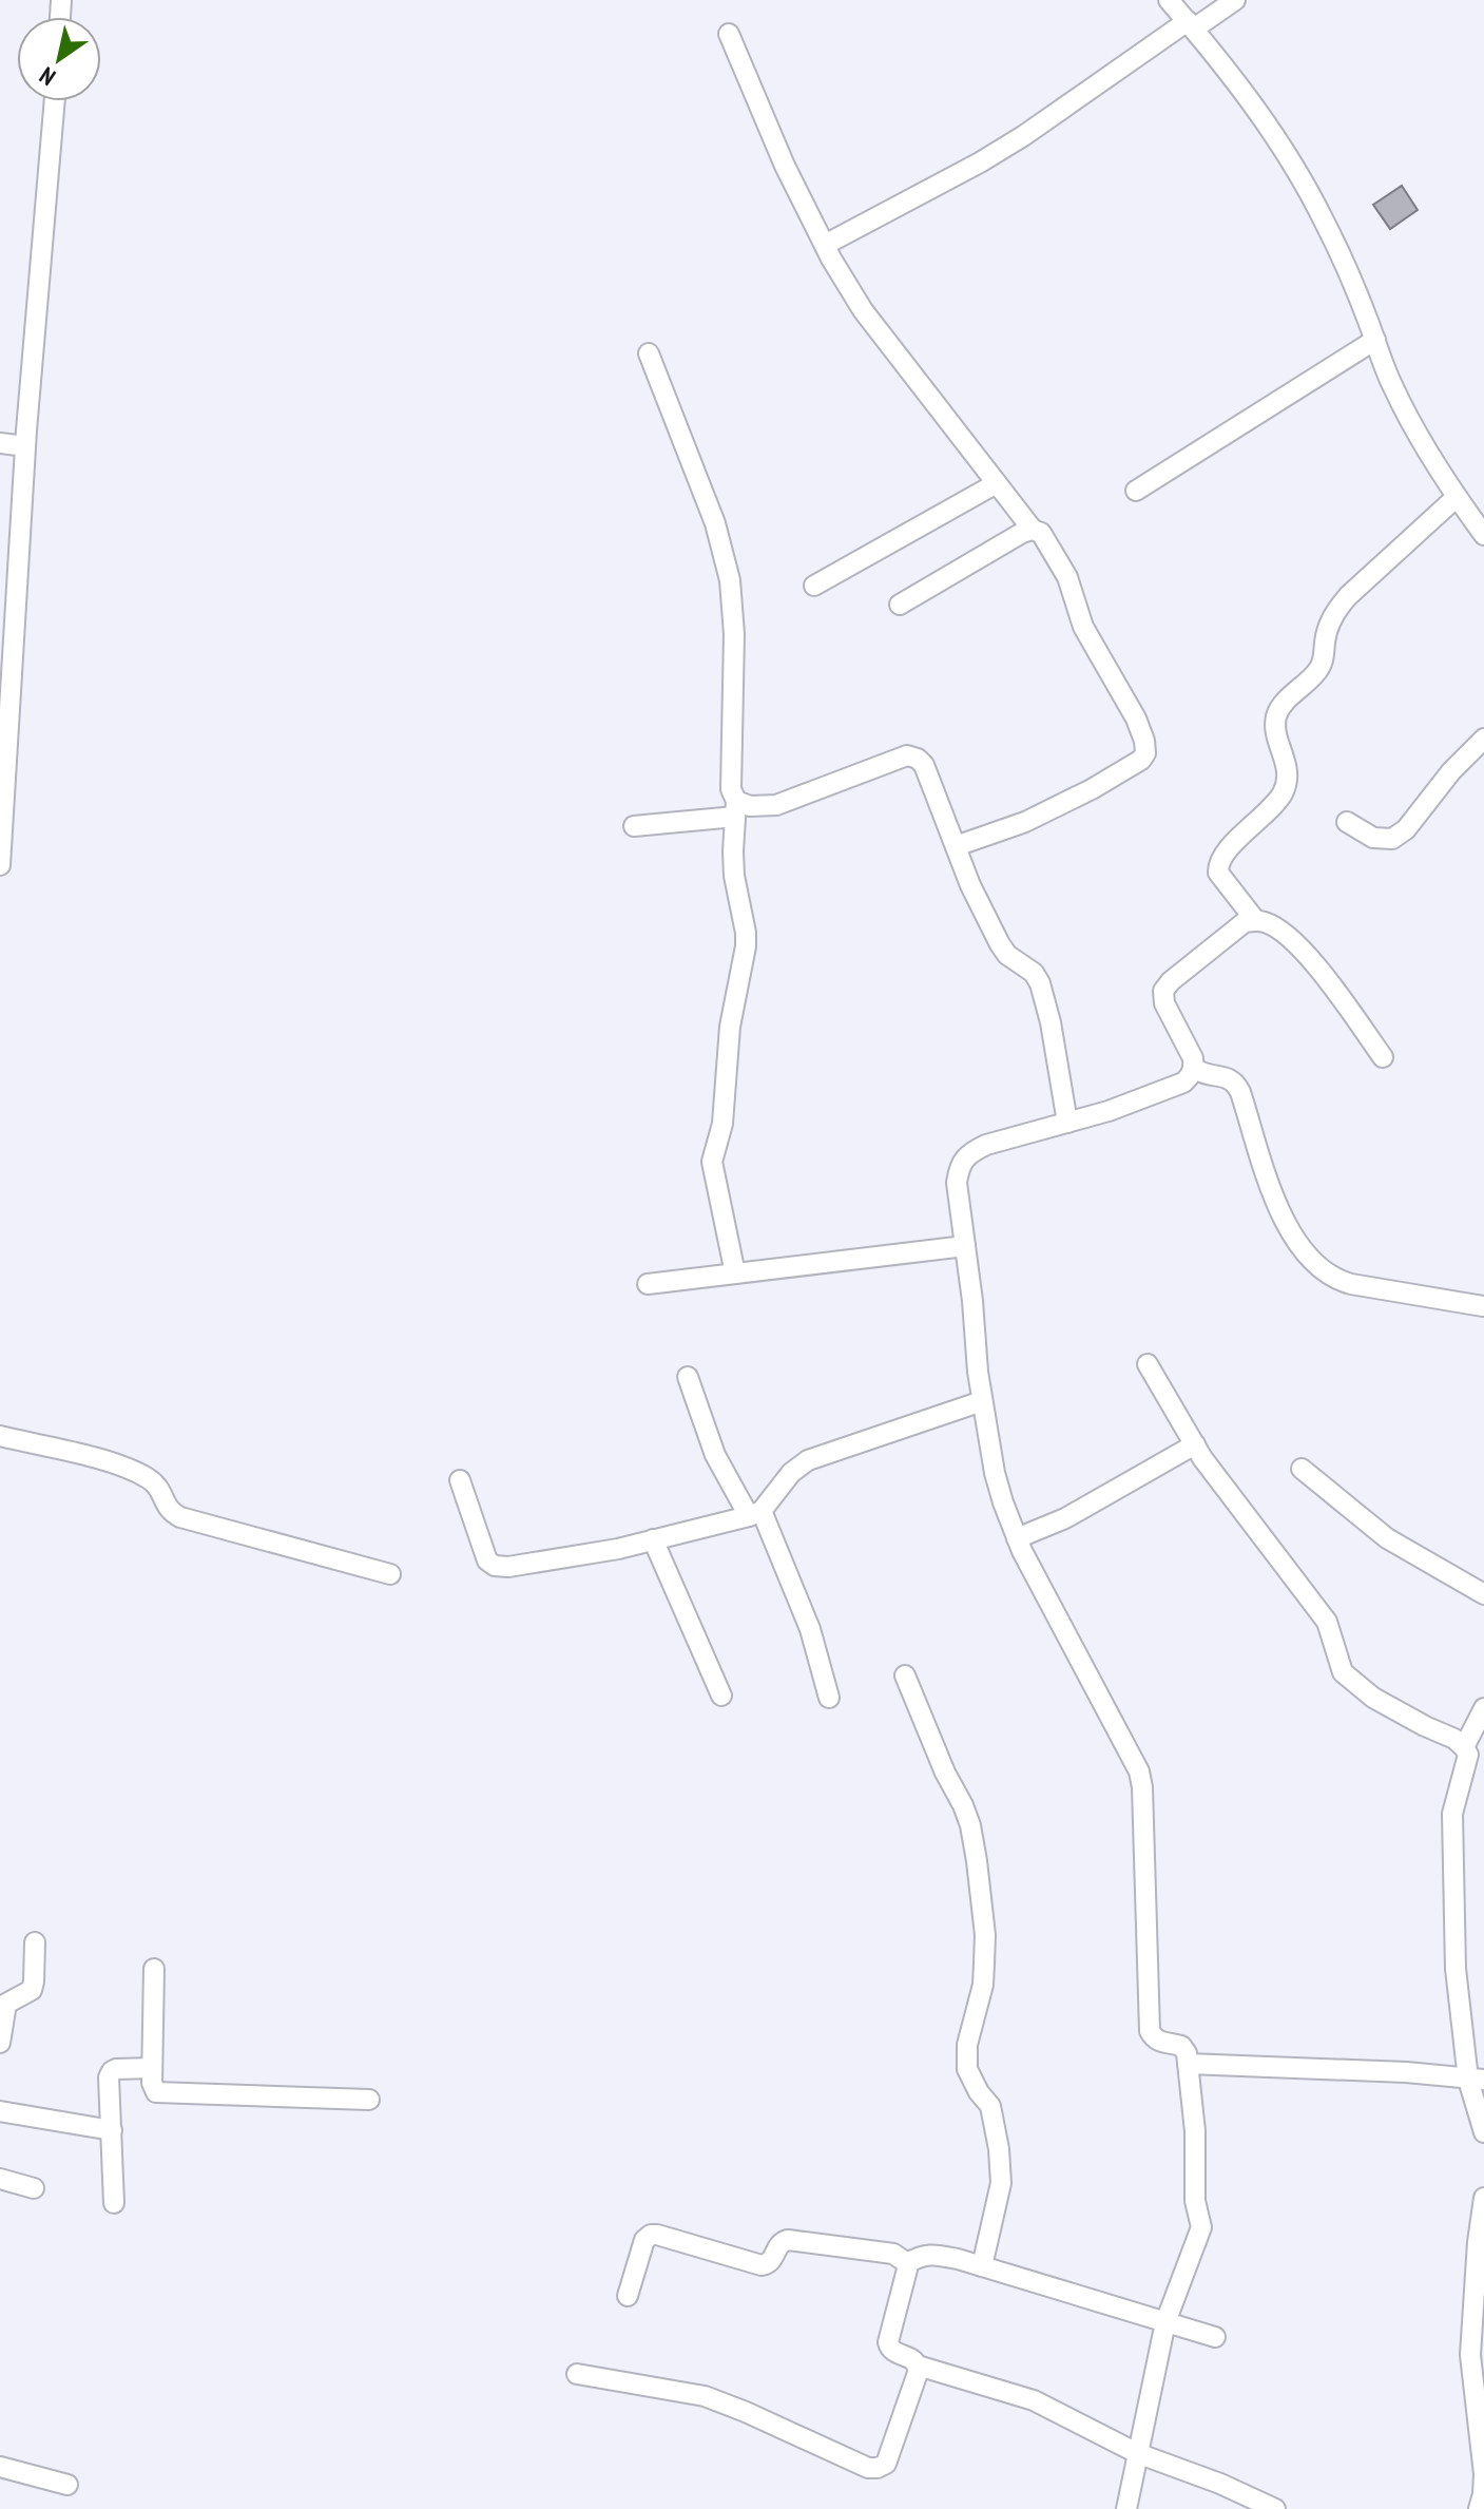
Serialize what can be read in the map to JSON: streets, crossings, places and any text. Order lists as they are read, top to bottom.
{
  "north": "bottom left"
}
